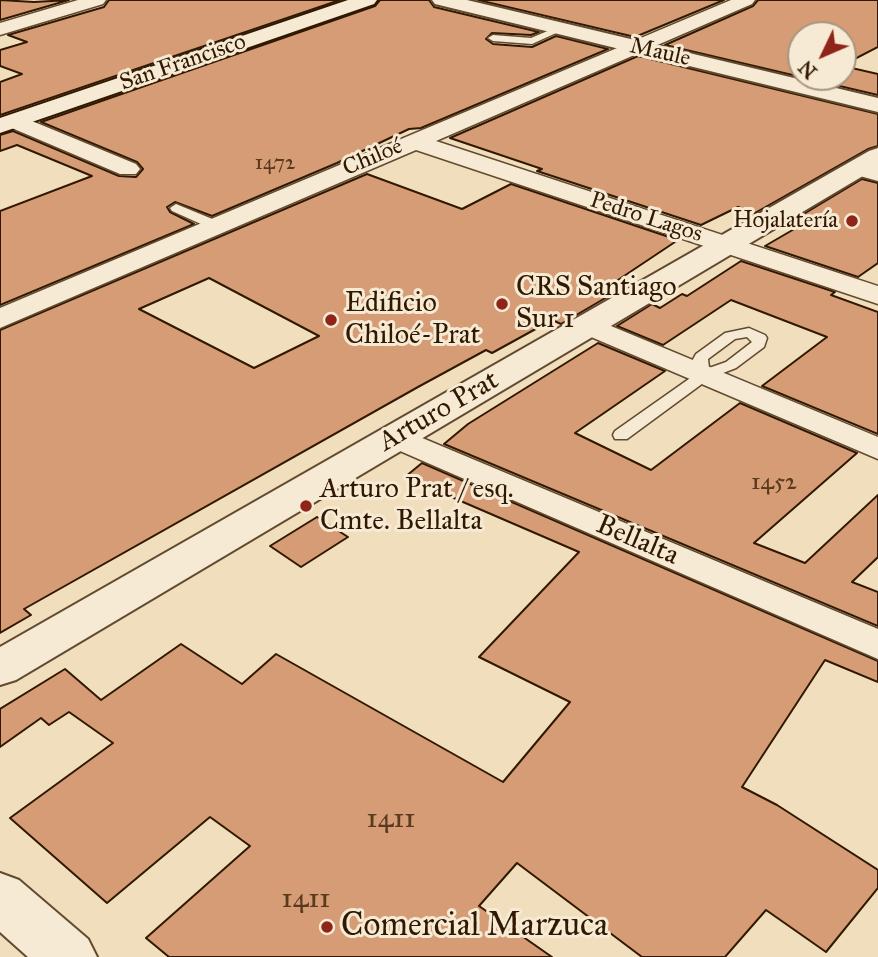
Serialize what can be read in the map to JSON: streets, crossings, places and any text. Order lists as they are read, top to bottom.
{
  "streets": {
    "street": [
      "Maule",
      "San Francisco",
      "Chiloé",
      "Pedro Lagos",
      "Arturo Prat",
      "Bellalta"
    ]
  },
  "crossings": [
    ["Maule", "Chiloé"],
    ["Chiloé", "Pedro Lagos"],
    ["Pedro Lagos", "Arturo Prat"],
    ["Arturo Prat", "Bellalta"]
  ],
  "places": [
    "Hojalatería",
    "CRS Santiago Sur 1",
    "Edificio Chiloé-Prat",
    "Arturo Prat / esq. Cmte. Bellalta",
    "Comercial Marzuca"
  ],
  "house_numbers": [
    "1472",
    "1452",
    "1411",
    "1411"
  ],
  "north": "bottom left"
}
